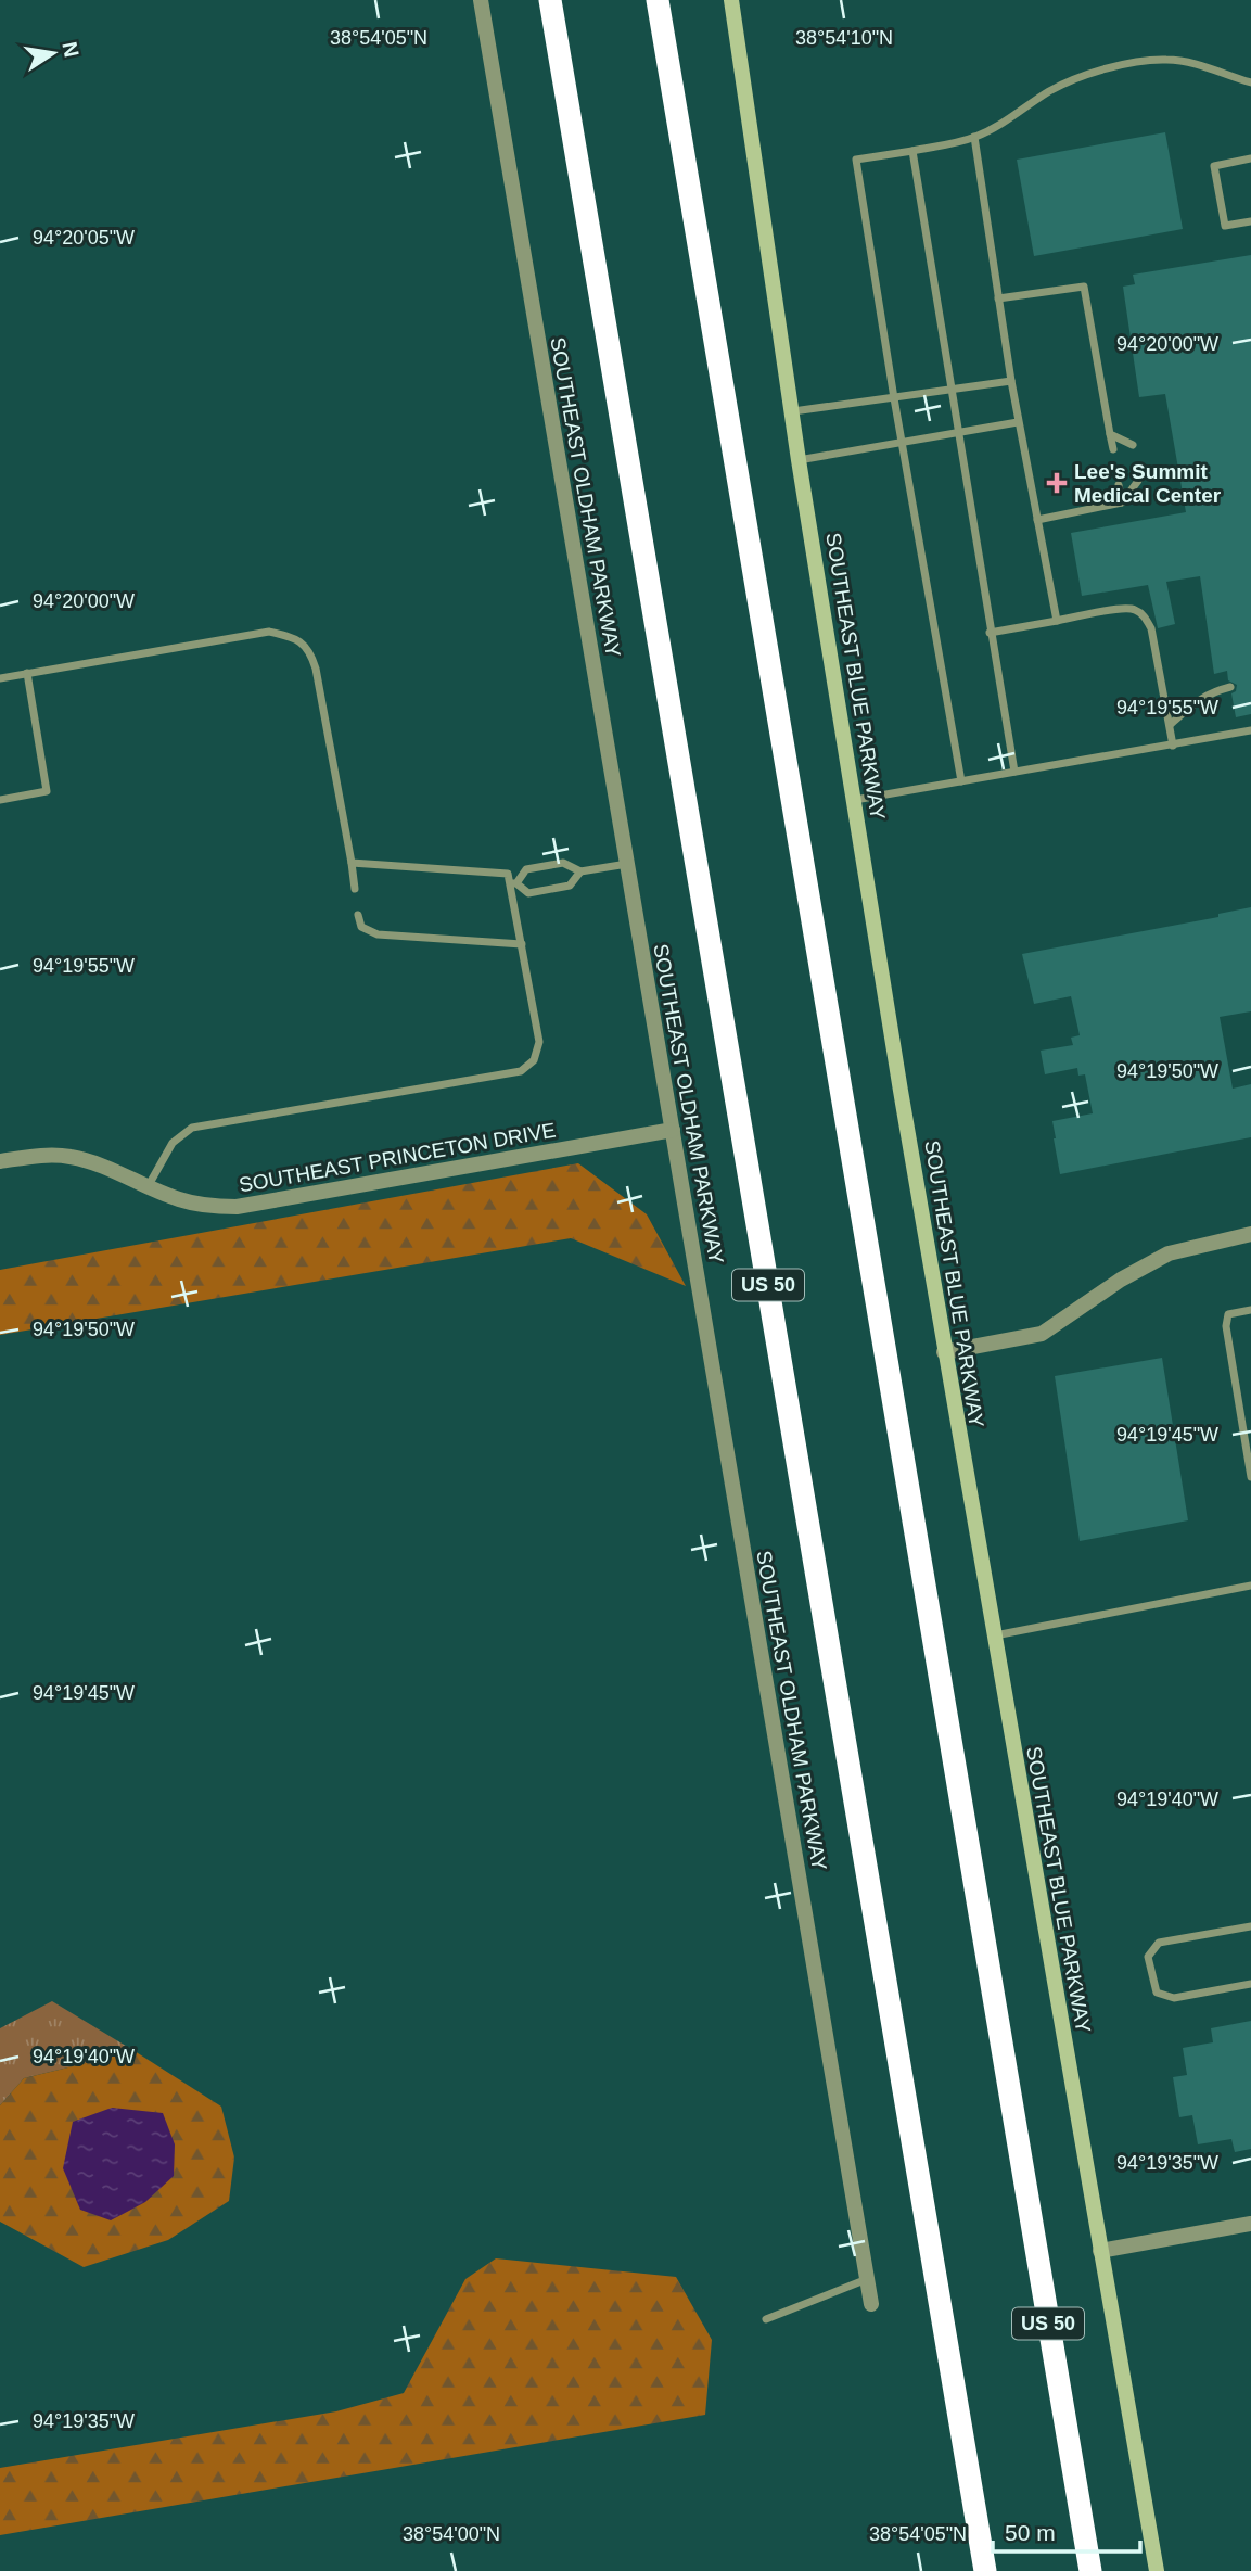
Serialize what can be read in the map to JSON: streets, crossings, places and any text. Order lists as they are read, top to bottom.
{
  "streets": {
    "highway": ["US 50"],
    "street": ["SOUTHEAST OLDHAM PARKWAY", "SOUTHEAST BLUE PARKWAY", "SOUTHEAST PRINCETON DRIVE"]
  },
  "crossings": [
    ["SOUTHEAST OLDHAM PARKWAY", "SOUTHEAST PRINCETON DRIVE"]
  ],
  "places": {
    "health": ["Lee's Summit Medical Center"]
  },
  "scale_bar": "50 m",
  "north": "right",
  "coordinates": [
    "38°54'05\"N",
    "38°54'10\"N",
    "94°20'05\"W",
    "94°20'00\"W",
    "94°19'55\"W",
    "94°19'50\"W",
    "94°19'45\"W",
    "94°19'40\"W",
    "94°19'35\"W",
    "38°54'00\"N"
  ]
}
